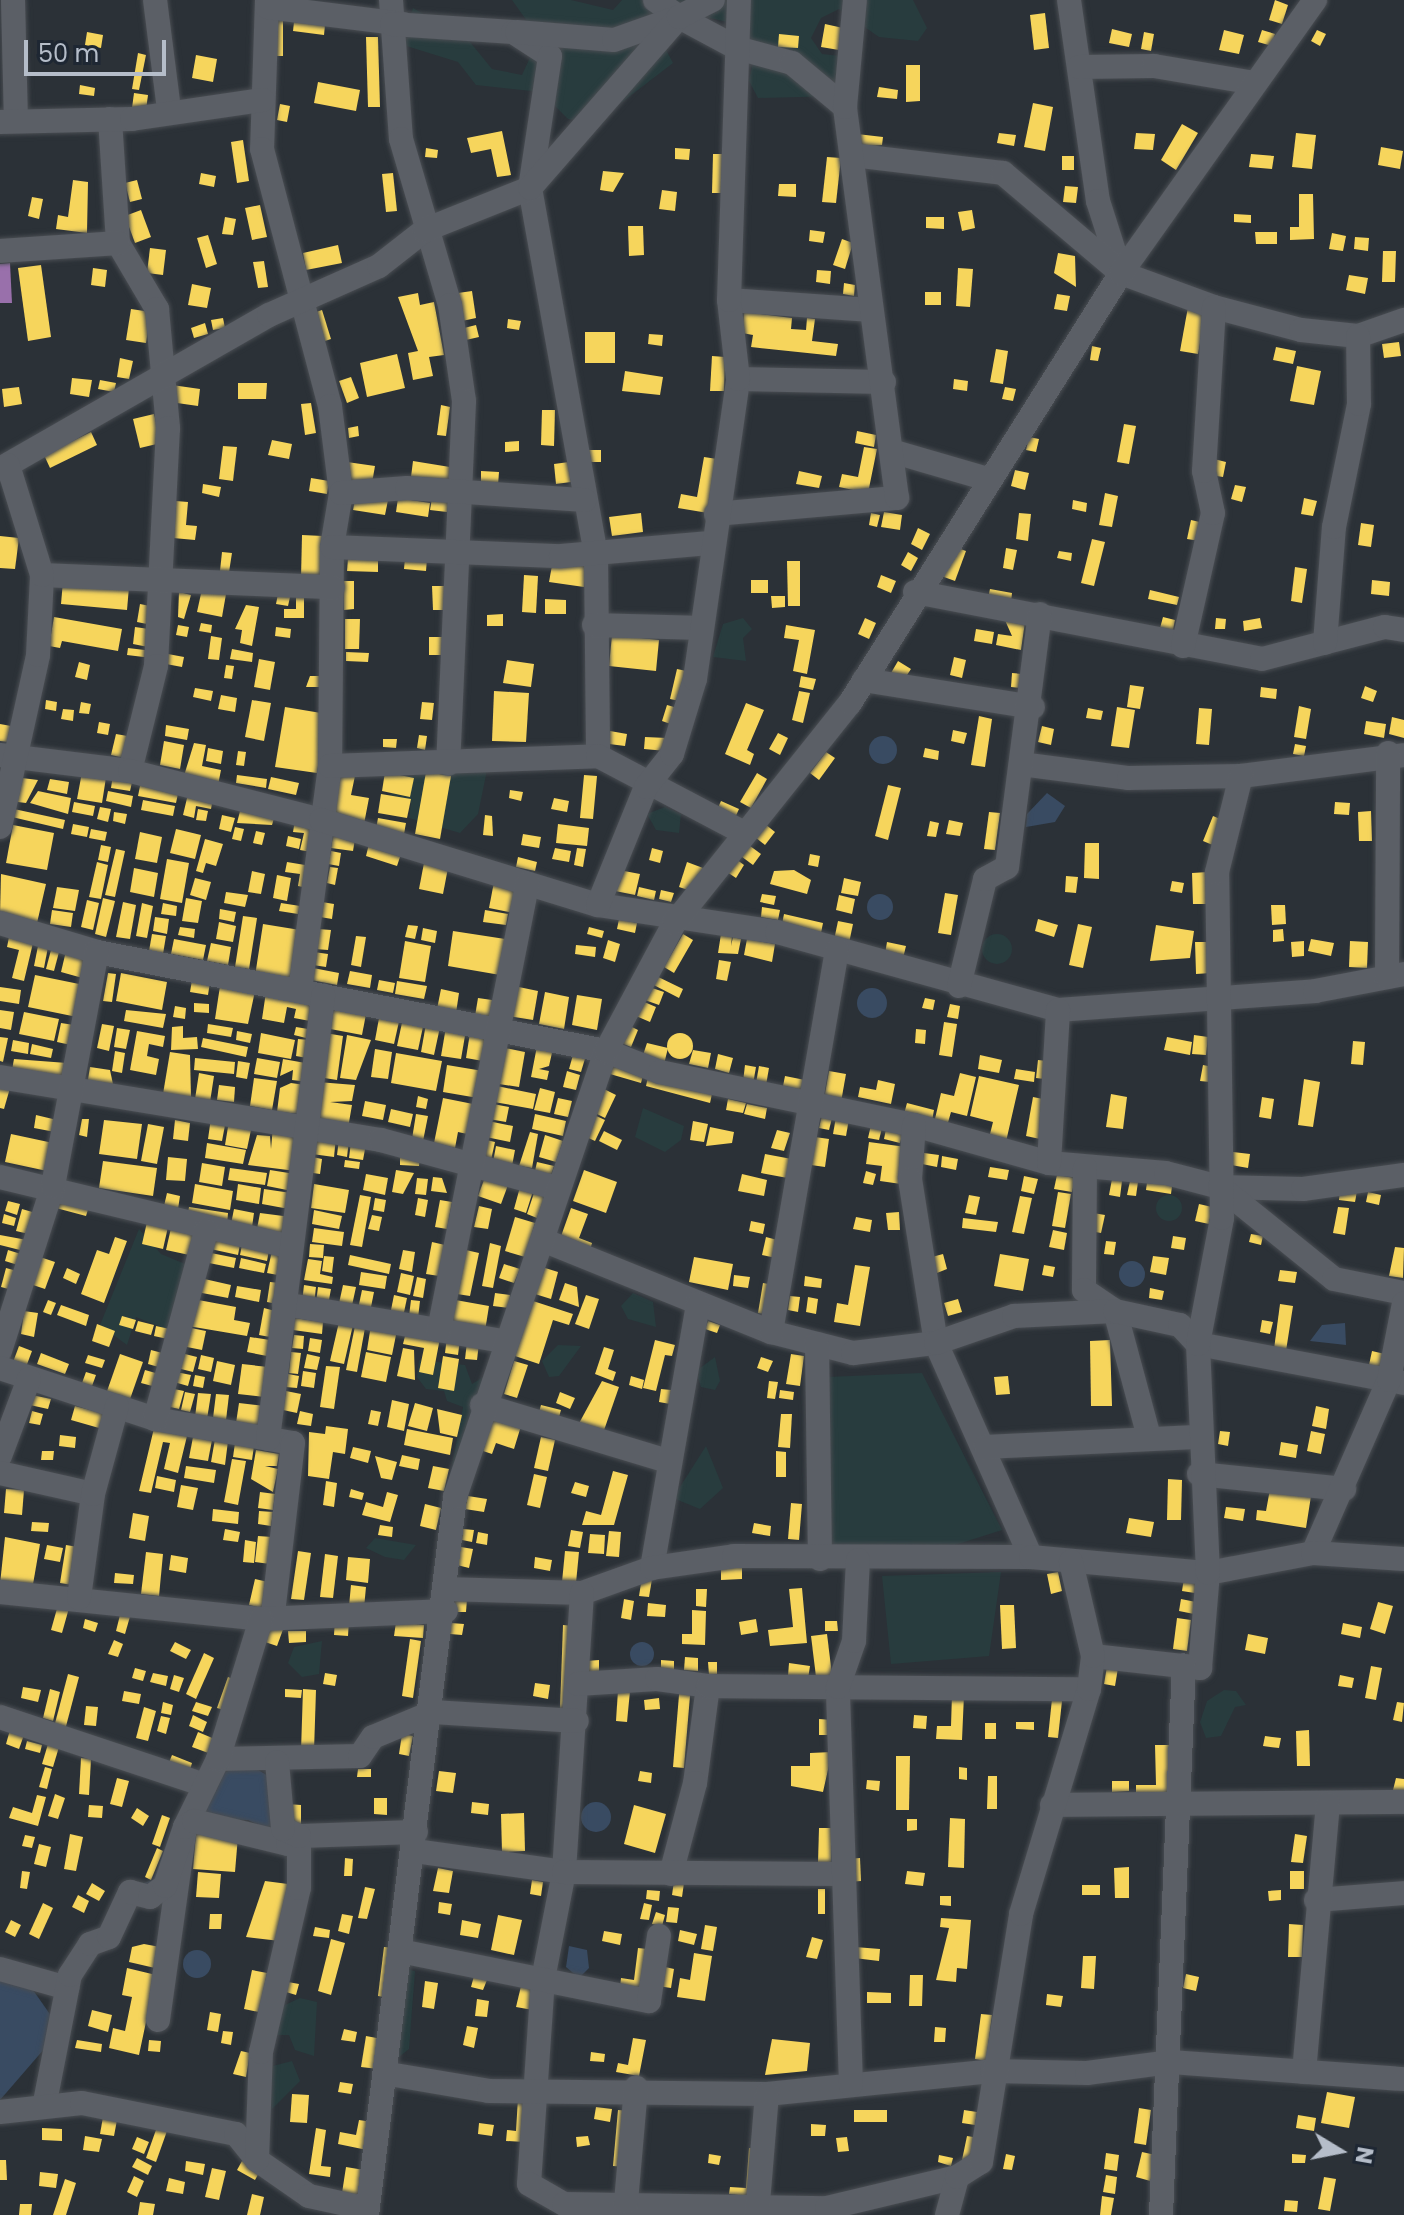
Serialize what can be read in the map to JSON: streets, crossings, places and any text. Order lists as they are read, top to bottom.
{
  "scale_bar": "50 m",
  "north": "right"
}
